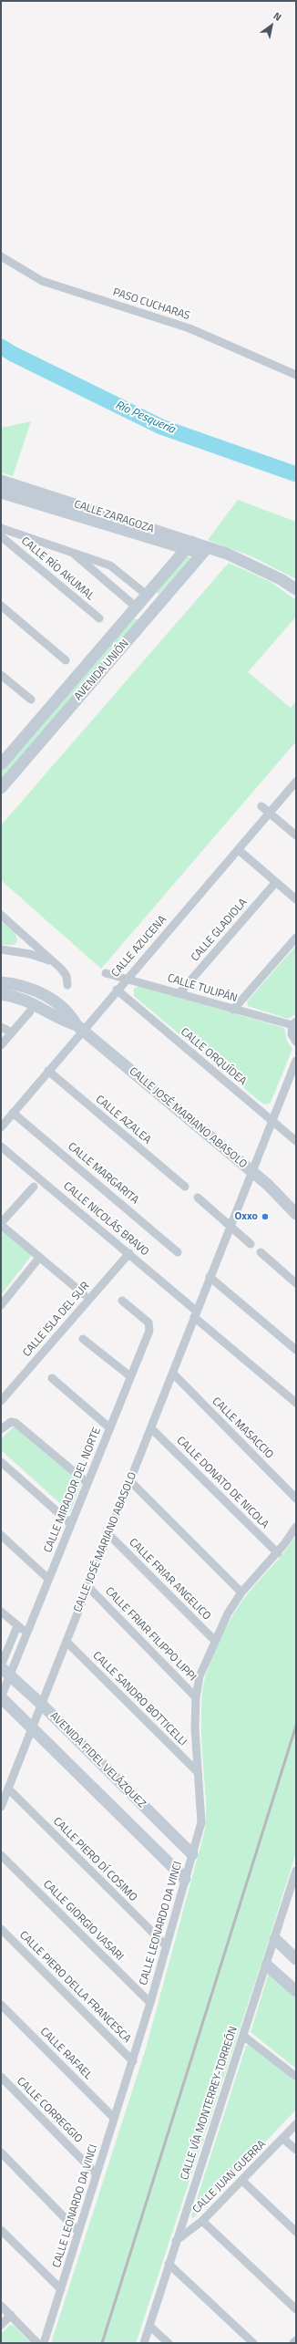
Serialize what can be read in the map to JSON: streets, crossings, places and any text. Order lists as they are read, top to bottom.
{
  "streets": {
    "street": [
      "PASO CUCHARAS",
      "CALLE ZARAGOZA",
      "CALLE RÍO AKUMAL",
      "AVENIDA UNIÓN",
      "CALLE GLADIOLA",
      "CALLE AZUCENA",
      "CALLE TULIPÁN",
      "CALLE ORQUÍDEA",
      "CALLE JOSÉ MARIANO ABASOLO",
      "CALLE AZALEA",
      "CALLE MARGARITA",
      "CALLE NICOLÁS BRAVO",
      "CALLE ISLA DEL SUR",
      "CALLE MASACCIO",
      "CALLE DONATO DE NICOLA",
      "CALLE MIRADOR DEL NORTE",
      "CALLE FRIAR ANGELICO",
      "CALLE FRIAR FILIPPO LIPPI",
      "CALLE SANDRO BOTTICELLI",
      "AVENIDA FIDEL VELÁZQUEZ",
      "CALLE PIERO DÍ COSIMO",
      "CALLE GIORGIO VASARI",
      "CALLE LEONARDO DA VINCI",
      "CALLE PIERO DELLA FRANCESCA",
      "CALLE RAFAEL",
      "CALLE VÍA MONTERREY-TORREÓN",
      "CALLE CORREGGIO",
      "CALLE JUAN GUERRA"
    ]
  },
  "crossings": [
    ["CALLE ZARAGOZA", "AVENIDA UNIÓN"],
    ["CALLE GLADIOLA", "CALLE TULIPÁN"],
    ["CALLE AZUCENA", "CALLE TULIPÁN"],
    ["CALLE AZUCENA", "CALLE ORQUÍDEA"],
    ["CALLE AZUCENA", "CALLE JOSÉ MARIANO ABASOLO"],
    ["CALLE AZUCENA", "CALLE AZALEA"],
    ["CALLE AZUCENA", "CALLE MARGARITA"],
    ["CALLE ORQUÍDEA", "CALLE JOSÉ MARIANO ABASOLO"],
    ["CALLE JOSÉ MARIANO ABASOLO", "CALLE NICOLÁS BRAVO"],
    ["CALLE JOSÉ MARIANO ABASOLO", "CALLE MASACCIO"],
    ["CALLE JOSÉ MARIANO ABASOLO", "CALLE DONATO DE NICOLA"],
    ["CALLE JOSÉ MARIANO ABASOLO", "CALLE FRIAR ANGELICO"],
    ["CALLE JOSÉ MARIANO ABASOLO", "CALLE FRIAR FILIPPO LIPPI"],
    ["CALLE JOSÉ MARIANO ABASOLO", "CALLE SANDRO BOTTICELLI"],
    ["CALLE JOSÉ MARIANO ABASOLO", "AVENIDA FIDEL VELÁZQUEZ"],
    ["CALLE JOSÉ MARIANO ABASOLO", "CALLE PIERO DÍ COSIMO"],
    ["CALLE NICOLÁS BRAVO", "CALLE ISLA DEL SUR"],
    ["CALLE DONATO DE NICOLA", "CALLE LEONARDO DA VINCI"],
    ["CALLE MIRADOR DEL NORTE", "AVENIDA FIDEL VELÁZQUEZ"],
    ["CALLE FRIAR ANGELICO", "CALLE LEONARDO DA VINCI"],
    ["CALLE FRIAR FILIPPO LIPPI", "CALLE LEONARDO DA VINCI"],
    ["CALLE SANDRO BOTTICELLI", "CALLE LEONARDO DA VINCI"],
    ["AVENIDA FIDEL VELÁZQUEZ", "CALLE LEONARDO DA VINCI"],
    ["CALLE PIERO DÍ COSIMO", "CALLE LEONARDO DA VINCI"],
    ["CALLE GIORGIO VASARI", "CALLE LEONARDO DA VINCI"],
    ["CALLE LEONARDO DA VINCI", "CALLE PIERO DELLA FRANCESCA"],
    ["CALLE LEONARDO DA VINCI", "CALLE RAFAEL"],
    ["CALLE LEONARDO DA VINCI", "CALLE CORREGGIO"],
    ["CALLE VÍA MONTERREY-TORREÓN", "CALLE JUAN GUERRA"]
  ],
  "water": ["Río Pesquería"],
  "places": ["Oxxo"],
  "north": "top right"
}
